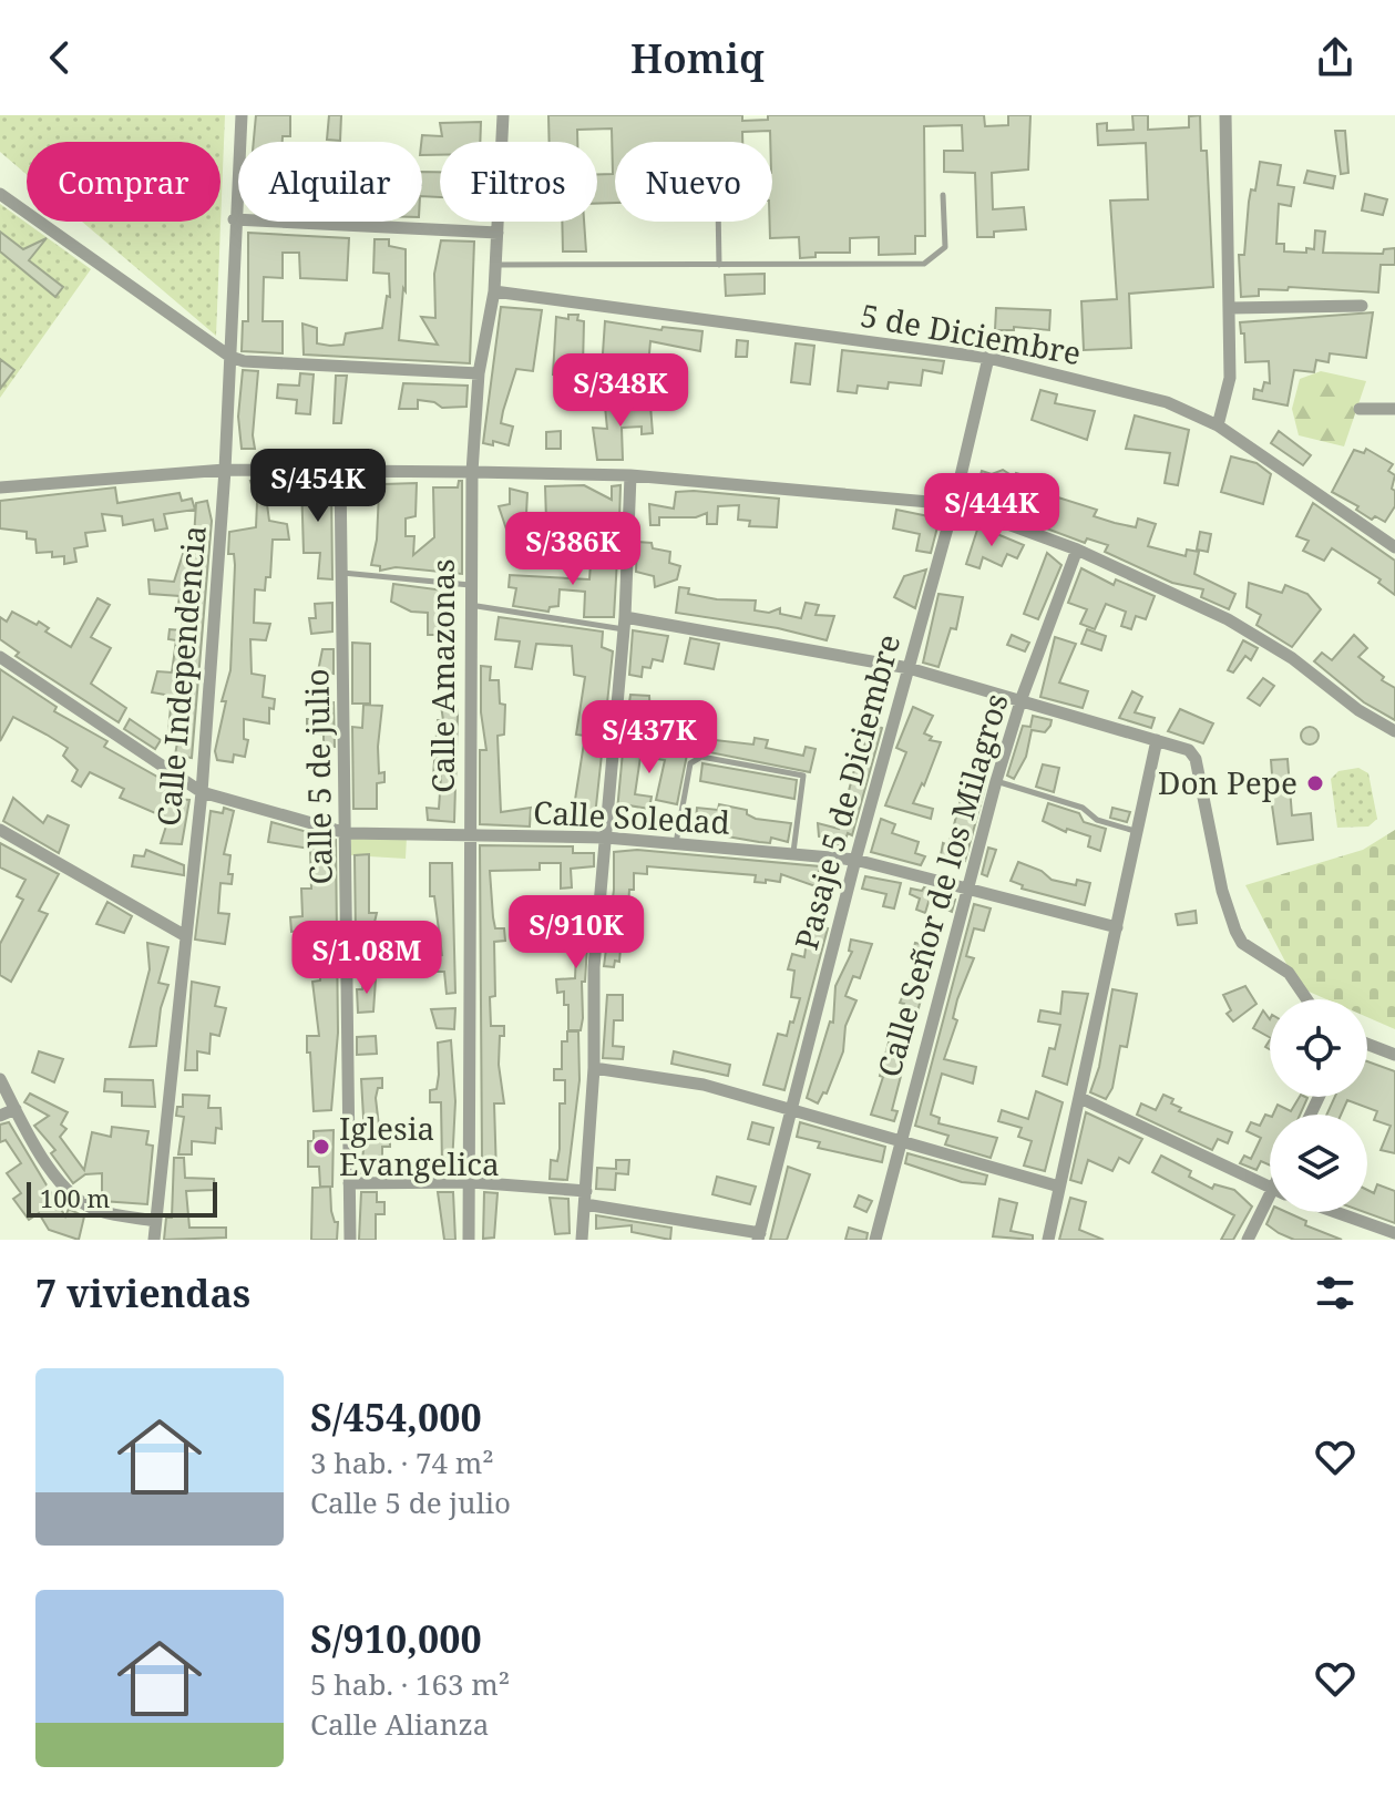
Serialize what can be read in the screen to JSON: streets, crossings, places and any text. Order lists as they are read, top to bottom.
{
  "streets": {
    "street": [
      "5 de Diciembre",
      "Calle Independencia",
      "Calle Amazonas",
      "Calle 5 de julio",
      "Pasaje 5 de Diciembre",
      "Calle Soledad",
      "Calle Señor de los Milagros"
    ]
  },
  "crossings": [
    ["5 de Diciembre", "Calle Amazonas"],
    ["5 de Diciembre", "Pasaje 5 de Diciembre"],
    ["Calle Independencia", "Calle Soledad"],
    ["Calle Amazonas", "Calle Soledad"],
    ["Calle 5 de julio", "Calle Soledad"],
    ["Pasaje 5 de Diciembre", "Calle Soledad"],
    ["Calle Soledad", "Calle Señor de los Milagros"]
  ],
  "places": ["Don Pepe", "Iglesia Evangelica"],
  "scale_bar": "100 m",
  "page": {
    "header": "Homiq",
    "chip": [
      "Comprar",
      "Alquilar",
      "Filtros",
      "Nuevo"
    ],
    "price": [
      "S/348K",
      "S/454K",
      "S/444K",
      "S/386K",
      "S/437K",
      "S/910K",
      "S/1.08M"
    ],
    "scale": "100 m",
    "heading": "7 viviendas",
    "list": [
      {
        "name": "S/454,000",
        "note": "3 hab. · 74 m² · Calle 5 de julio"
      },
      {
        "name": "S/910,000",
        "note": "5 hab. · 163 m² · Calle Alianza"
      }
    ]
  }
}
